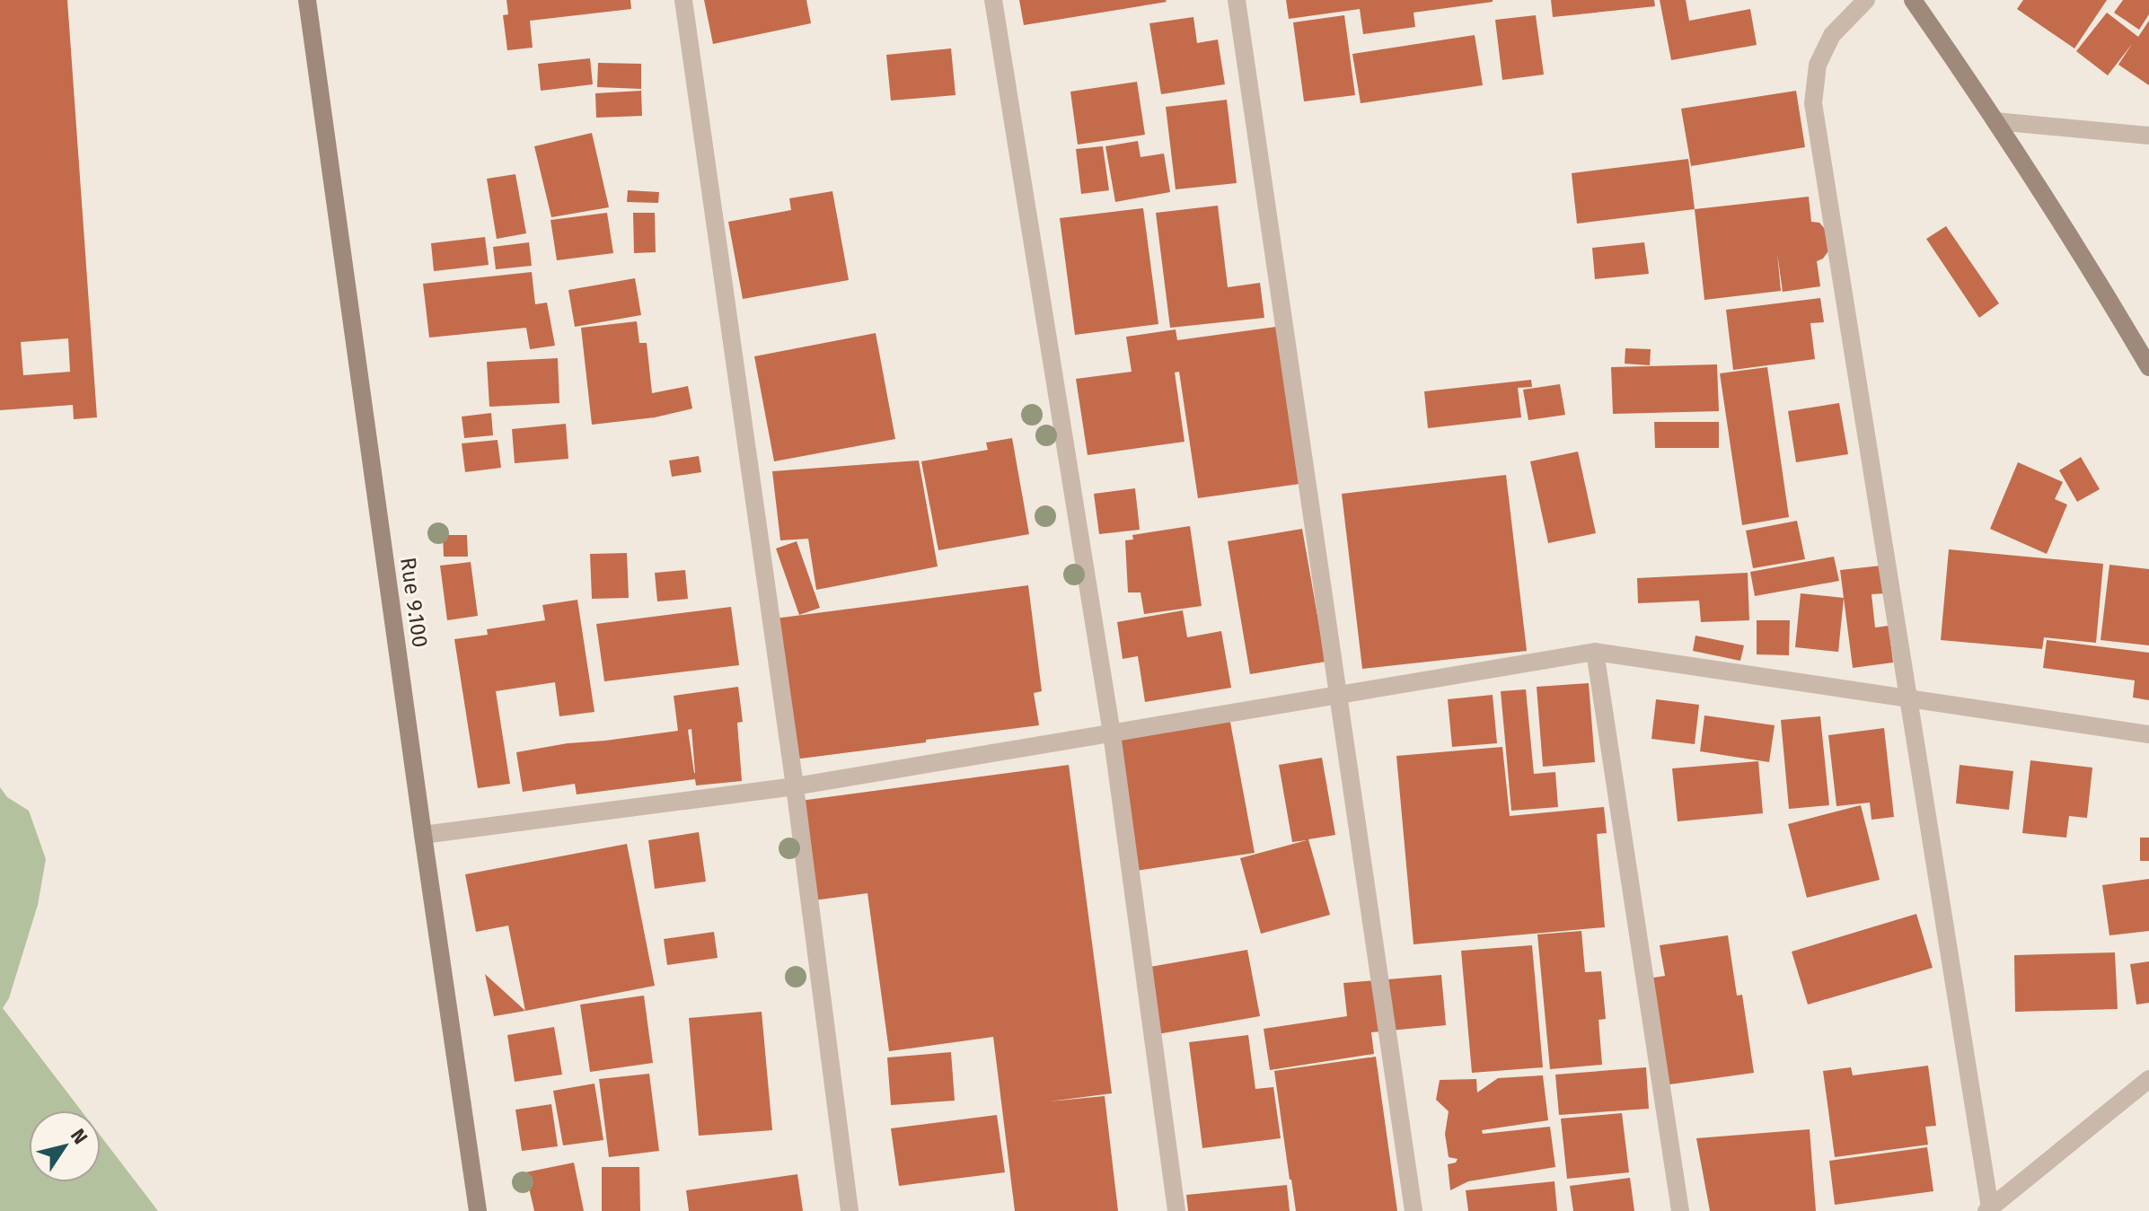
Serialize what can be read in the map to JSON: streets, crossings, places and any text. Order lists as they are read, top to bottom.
{
  "streets": {
    "street": ["Rue 9.100"]
  },
  "north": "top right"
}
